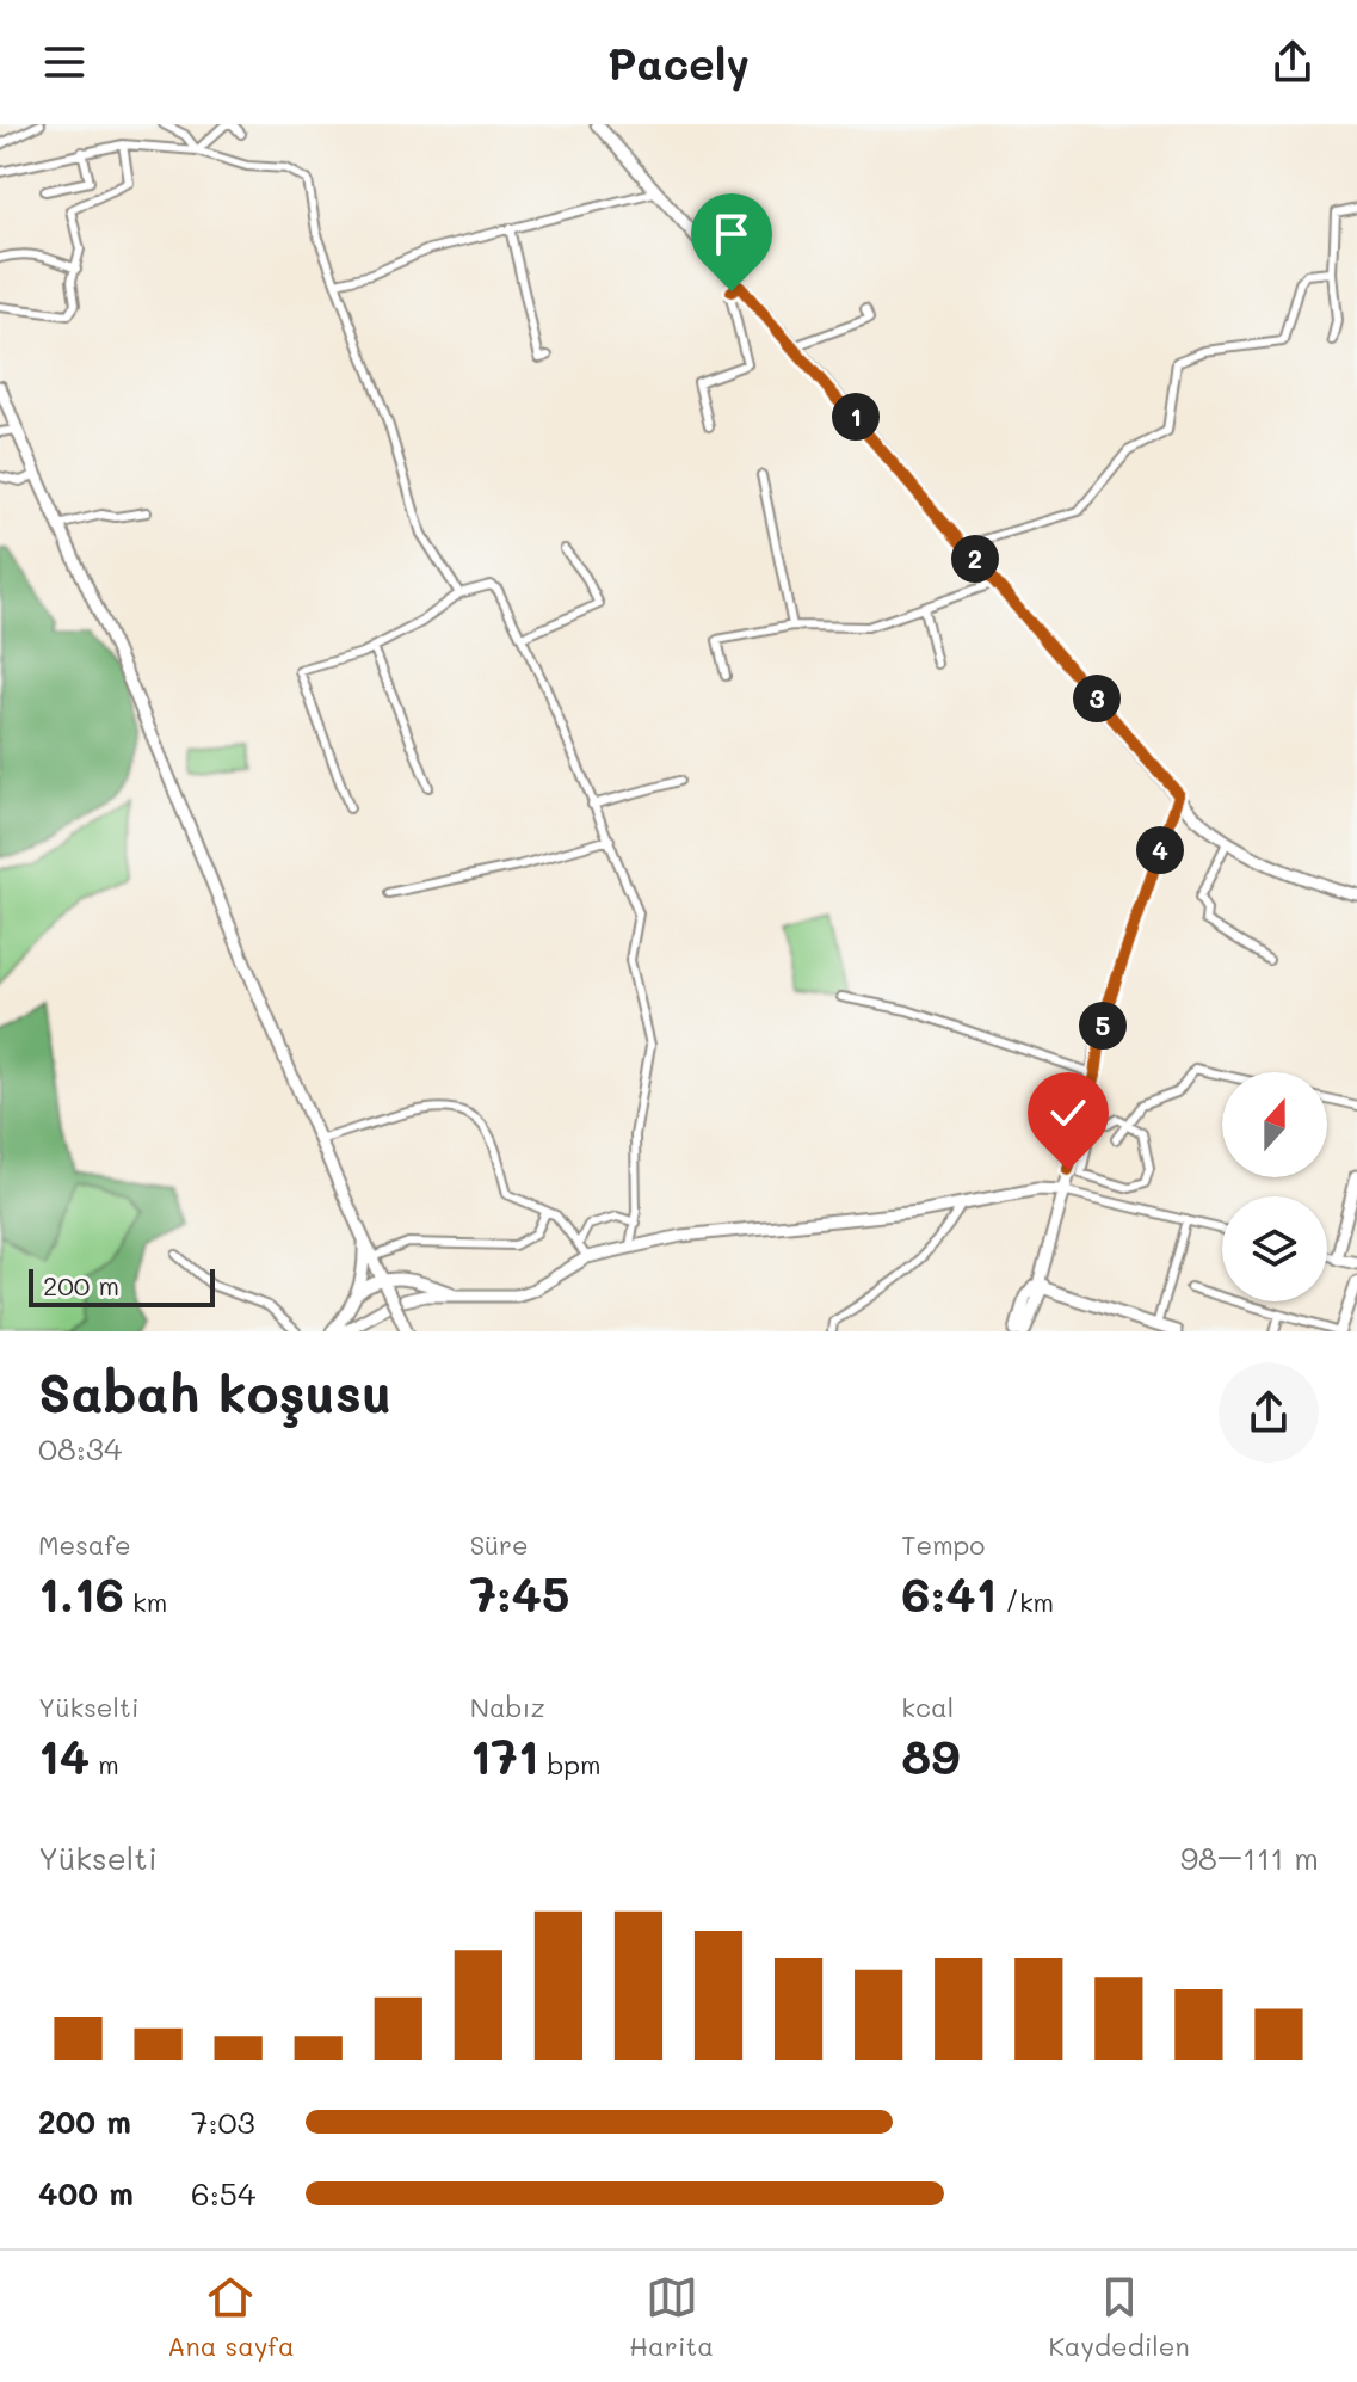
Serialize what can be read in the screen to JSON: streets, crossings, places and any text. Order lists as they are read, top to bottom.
{
  "scale_bar": "200 m",
  "north": "top",
  "page": {
    "header": "Pacely",
    "pins": [
      "1",
      "2",
      "3",
      "4",
      "5"
    ],
    "scale": "200 m",
    "heading": ["Sabah koşusu", "08:34"],
    "stats": [
      ["Mesafe", "1.16 km"],
      ["Süre", "7:45"],
      ["Tempo", "6:41 /km"],
      ["Yükselti", "14 m"],
      ["Nabız", "171 bpm"],
      ["kcal", "89"]
    ],
    "chart": ["Yükselti", "98–111 m"],
    "list": [
      {
        "name": "200 m",
        "note": "7:03"
      },
      {
        "name": "400 m",
        "note": "6:54"
      }
    ],
    "tabs": ["Ana sayfa", "Harita", "Kaydedilen"]
  }
}
